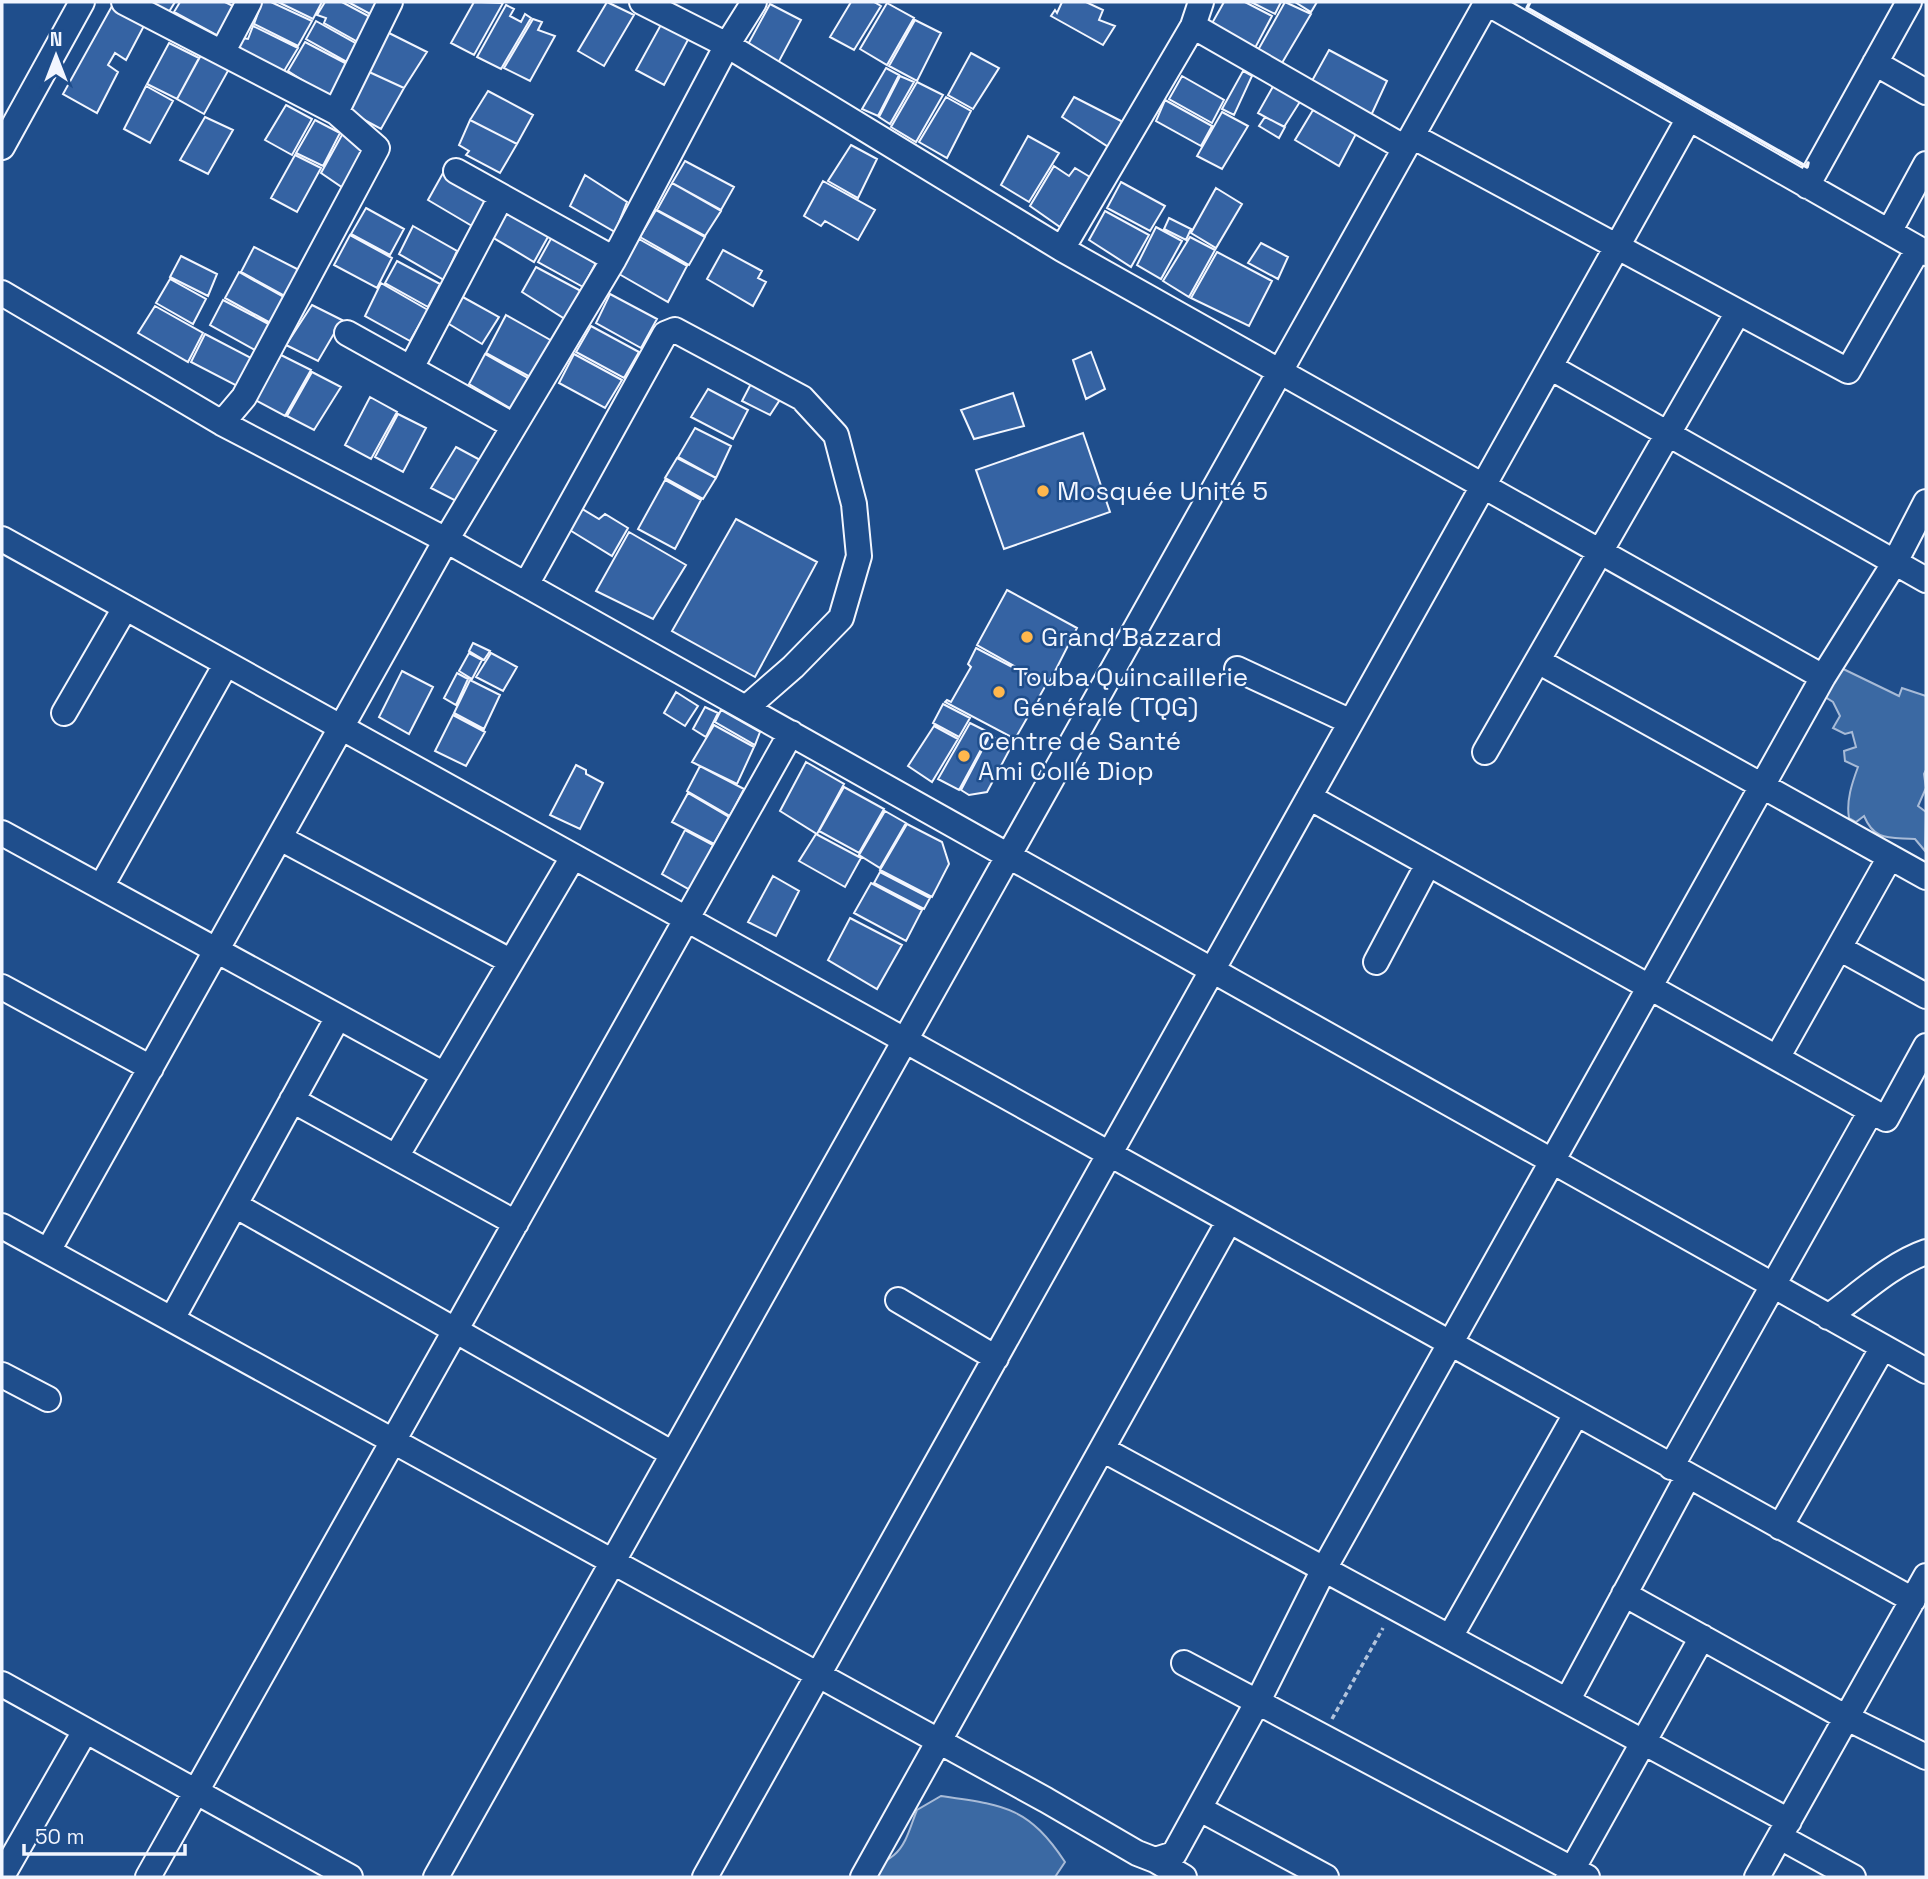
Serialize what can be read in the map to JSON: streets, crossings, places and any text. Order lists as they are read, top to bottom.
{
  "places": [
    "Mosquée Unité 5",
    "Grand Bazzard",
    "Touba Quincaillerie Générale (TQG)",
    "Centre de Santé Ami Collé Diop"
  ],
  "scale_bar": "50 m",
  "north": "top"
}
